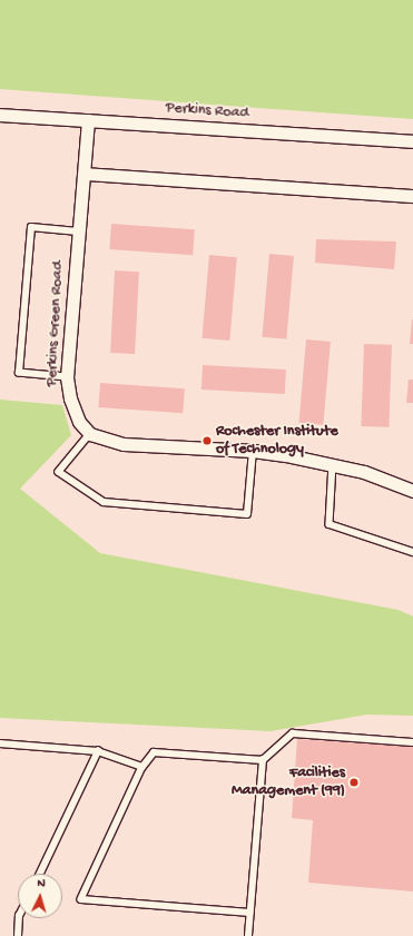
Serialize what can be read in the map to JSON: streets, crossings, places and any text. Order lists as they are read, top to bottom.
{
  "streets": {
    "street": ["Perkins Road", "Perkins Green Road"]
  },
  "crossings": [
    ["Perkins Road", "Perkins Green Road"]
  ],
  "places": ["Rochester Institute of Technology", "Facilities Management (99)"],
  "north": "top"
}
